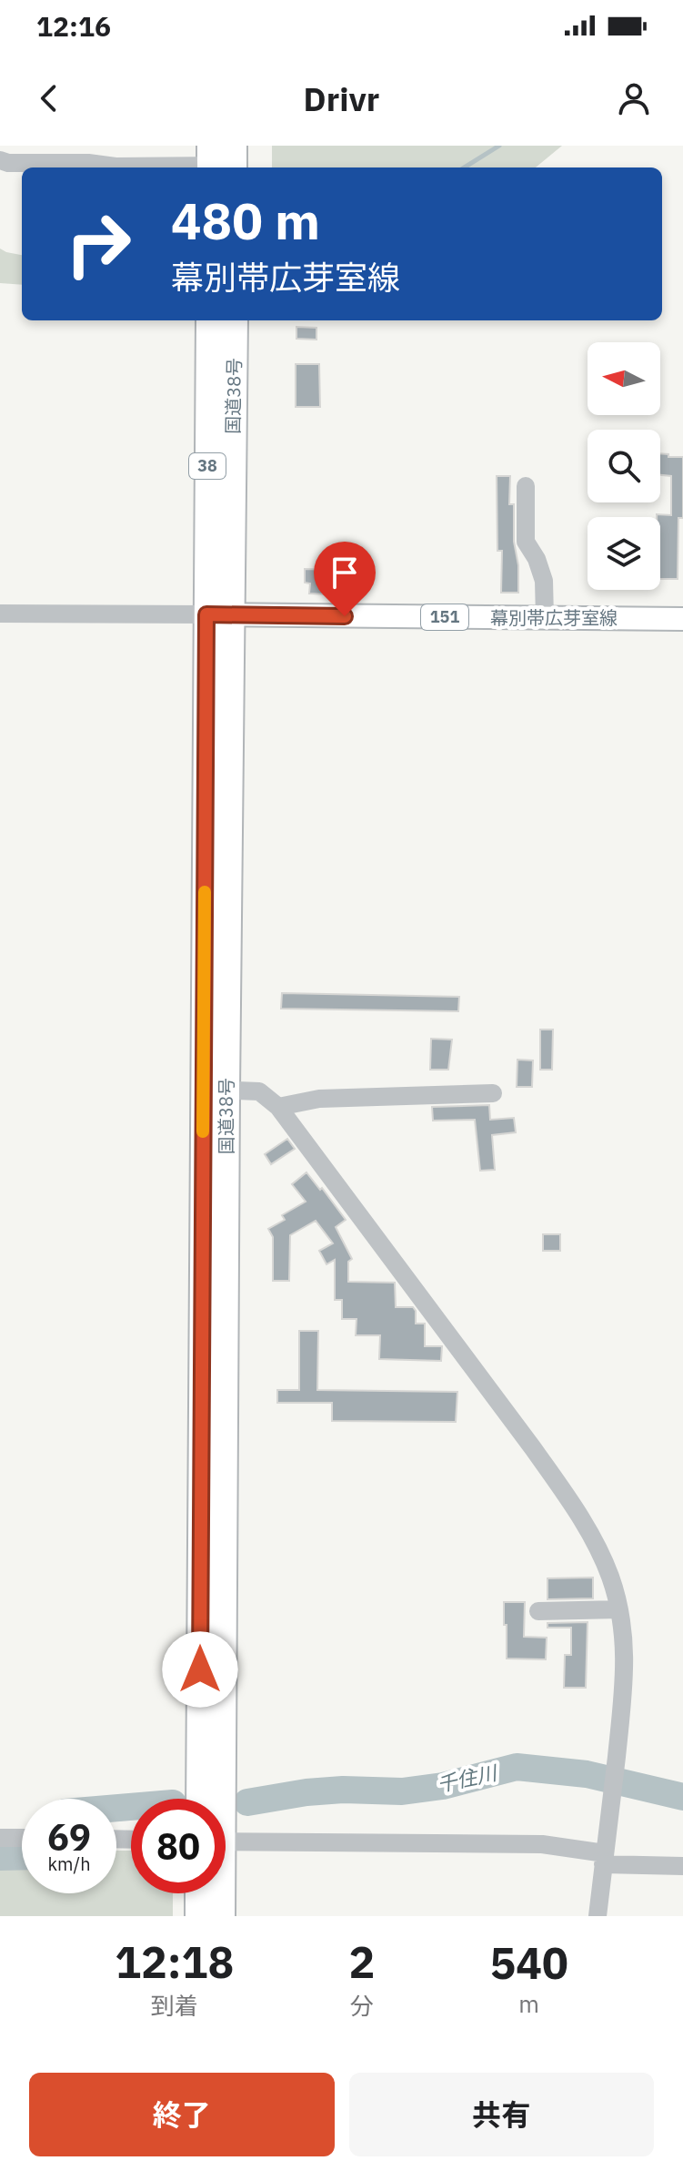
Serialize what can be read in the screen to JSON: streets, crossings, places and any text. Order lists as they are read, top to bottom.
{
  "streets": {
    "highway": ["国道38号", "38"],
    "main road": ["151", "幕別帯広芽室線"]
  },
  "crossings": [
    ["国道38号", "幕別帯広芽室線"]
  ],
  "water": ["千住川"],
  "north": "left",
  "page": {
    "status": "12:16",
    "header": "Drivr",
    "turn": ["480 m", "幕別帯広芽室線"],
    "speed": "69 km/h",
    "limit": "80",
    "eta": [
      "12:18",
      "到着",
      "2",
      "分",
      "540",
      "m"
    ],
    "buttons": ["終了", "共有"]
  }
}
